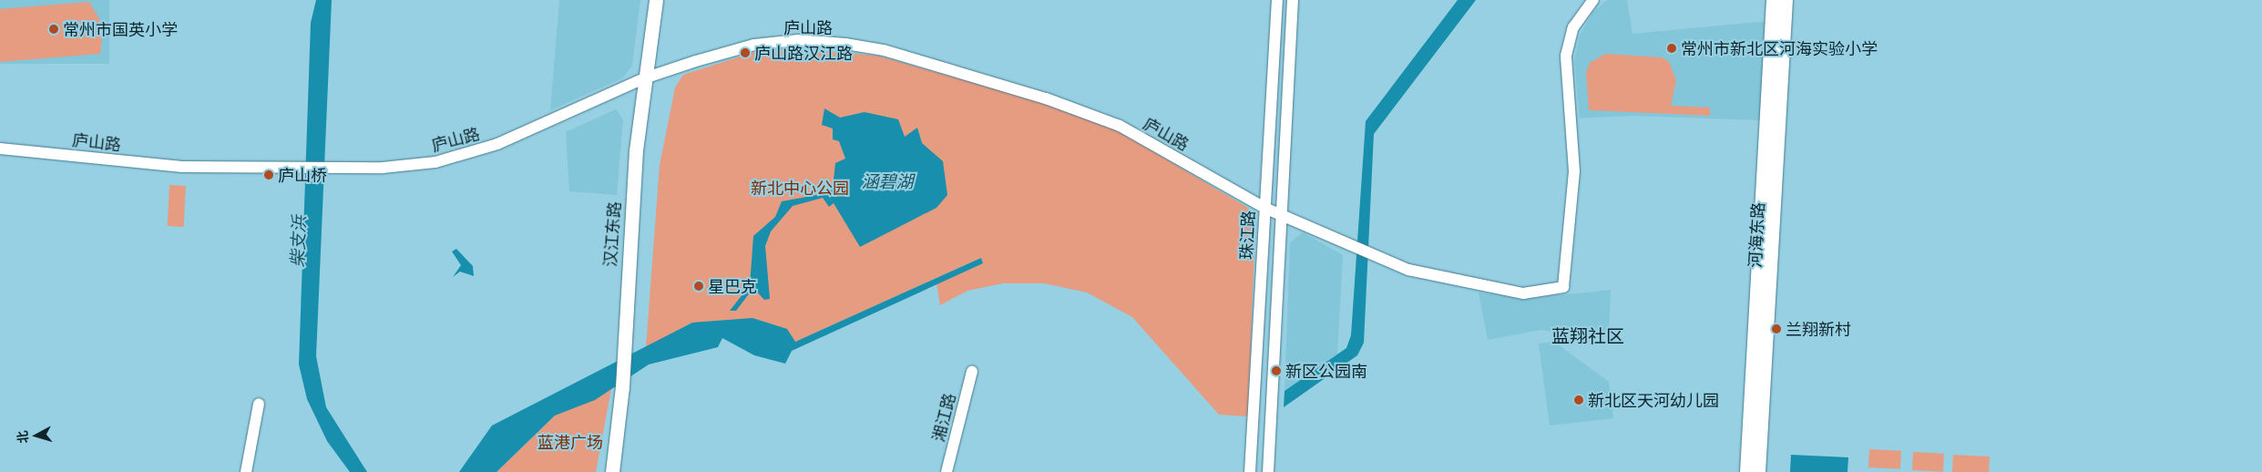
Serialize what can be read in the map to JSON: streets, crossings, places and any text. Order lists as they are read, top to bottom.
{
  "streets": {
    "main road": ["汉江东路", "河海东路"],
    "street": ["庐山路", "珠江路", "湘江路"]
  },
  "crossings": [
    ["庐山路", "汉江东路"],
    ["庐山路", "珠江路"]
  ],
  "districts": ["蓝翔社区"],
  "water": ["涵碧湖", "柴支浜"],
  "parks": ["新北中心公园", "蓝港广场"],
  "places": [
    "常州市国英小学",
    "常州市新北区河海实验小学",
    "庐山路汉江路",
    "庐山桥",
    "星巴克",
    "兰翔新村",
    "新区公园南",
    "新北区天河幼儿园"
  ],
  "north": "left"
}
